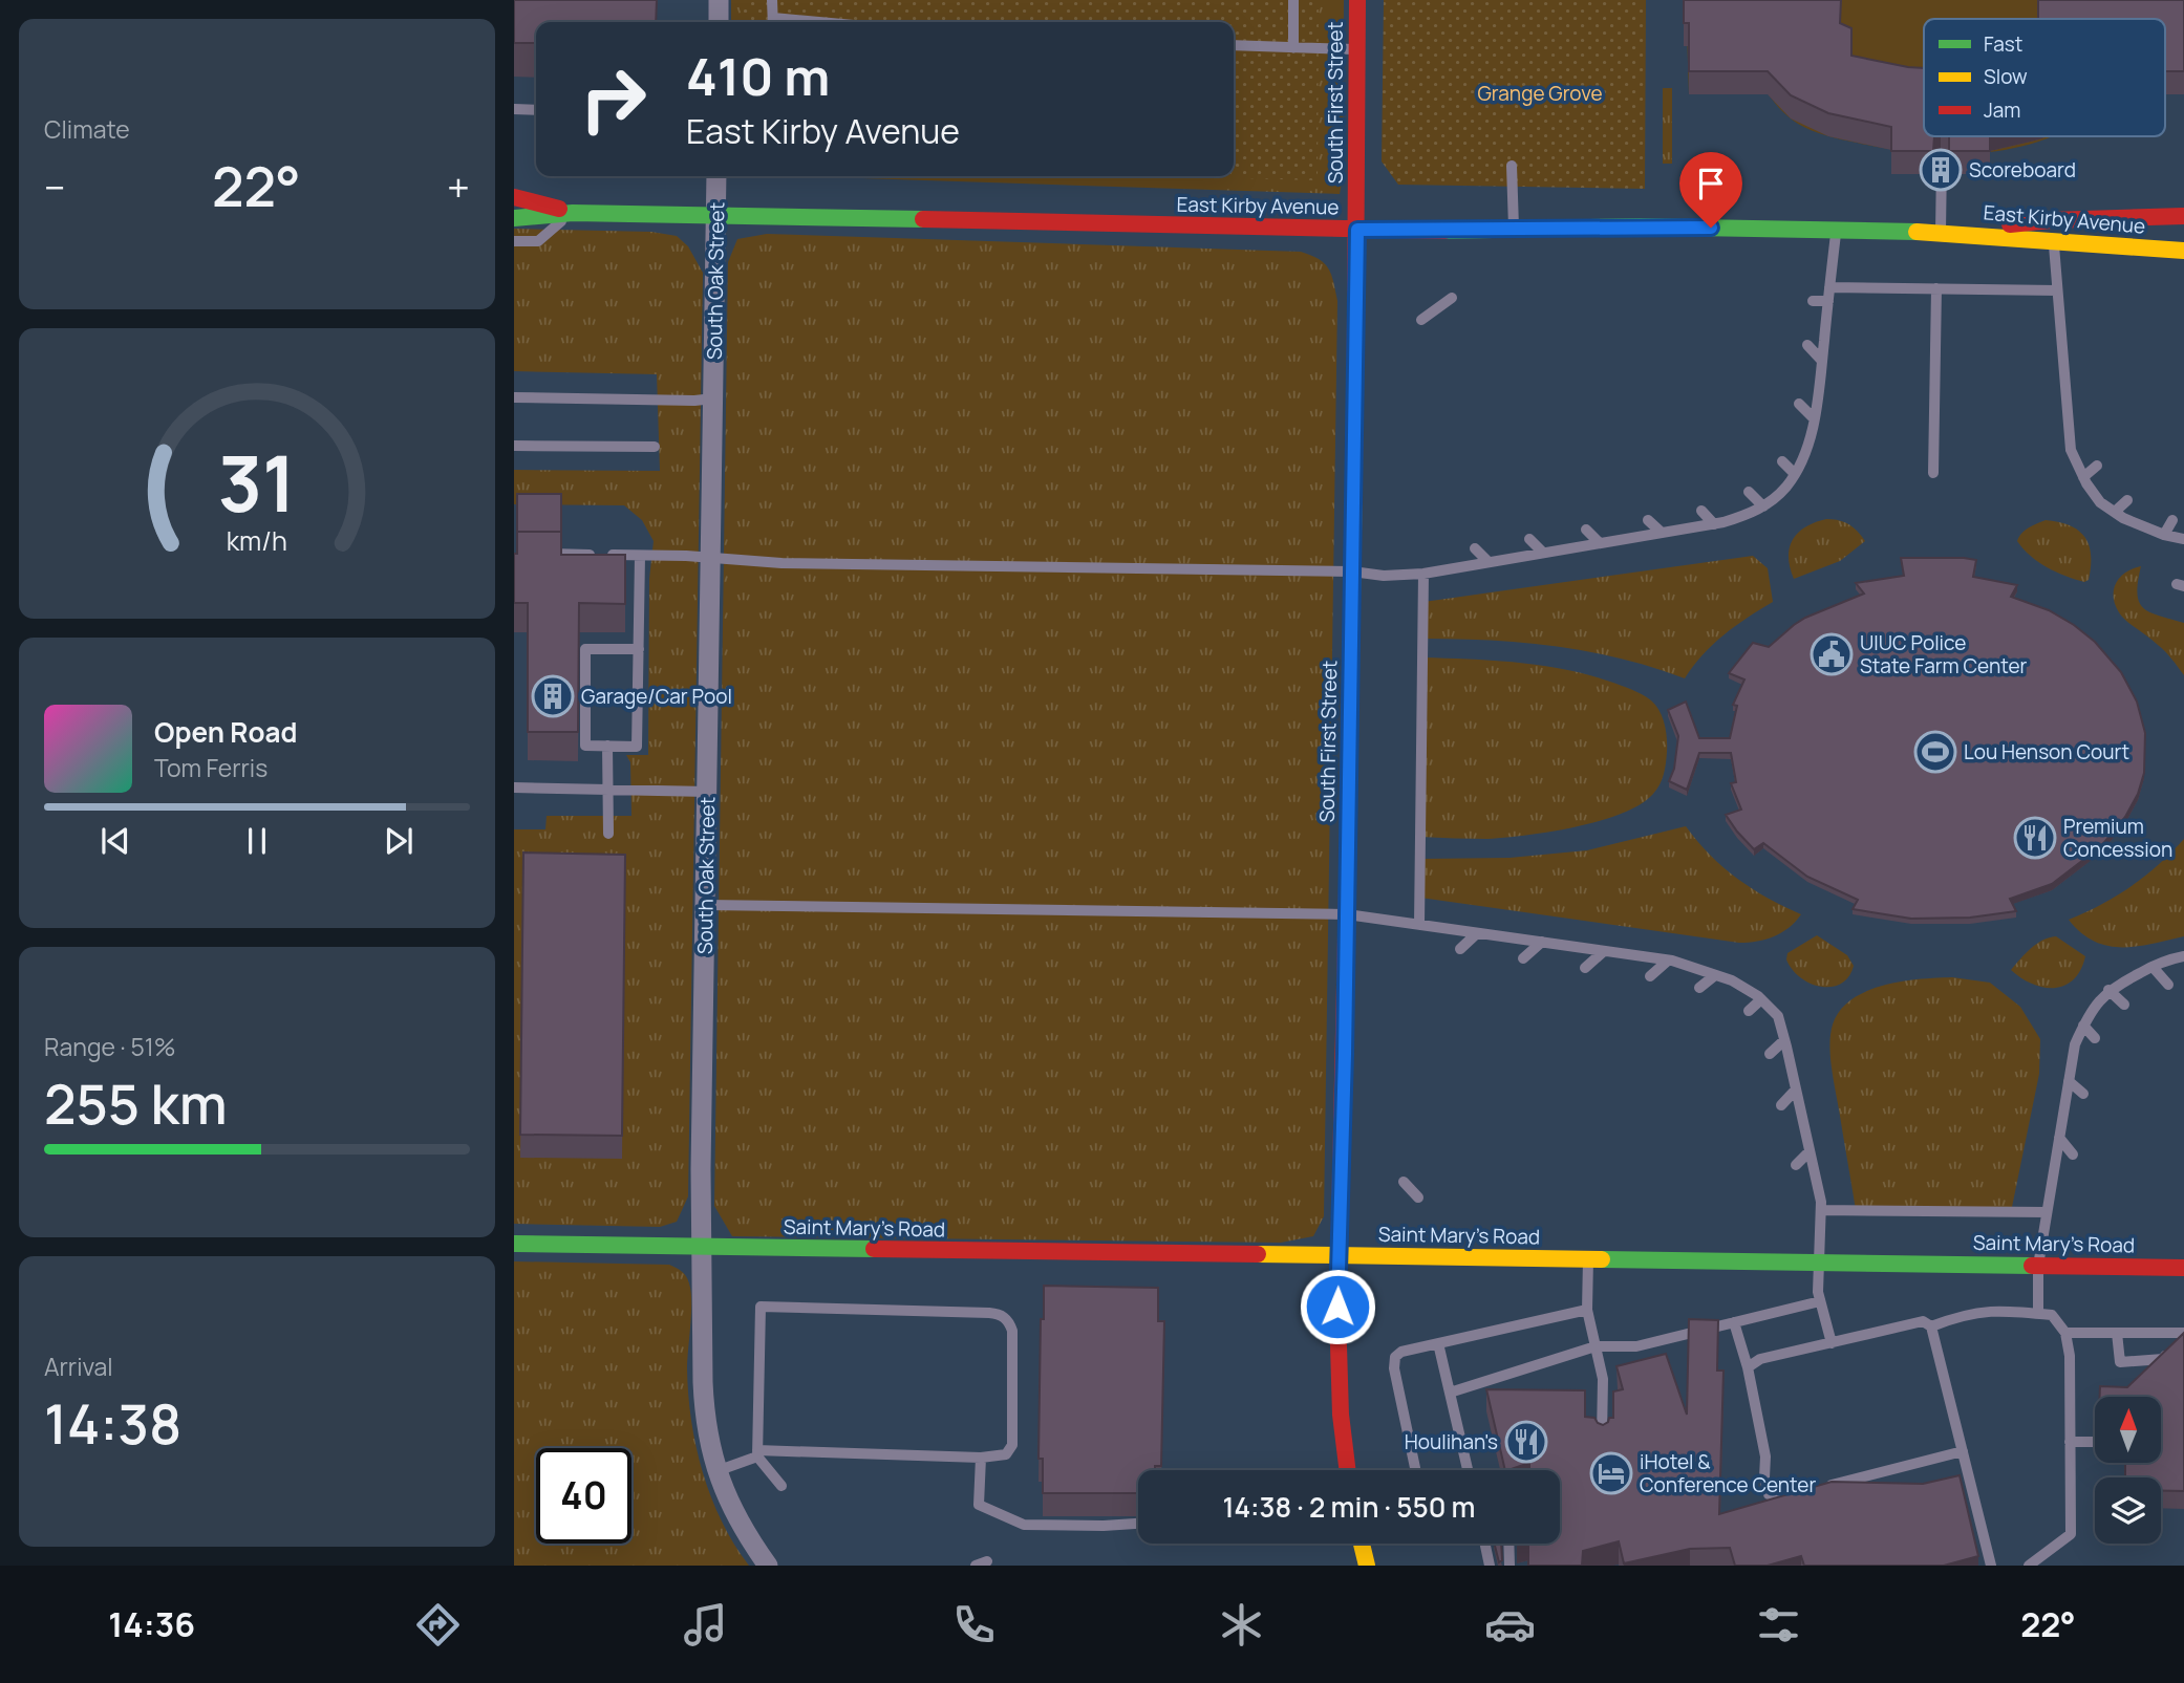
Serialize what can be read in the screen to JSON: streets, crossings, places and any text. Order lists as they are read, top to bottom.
{
  "streets": {
    "main road": ["South First Street", "East Kirby Avenue", "Saint Mary's Road"],
    "street": ["South Oak Street"]
  },
  "crossings": [
    ["South First Street", "East Kirby Avenue"],
    ["South First Street", "Saint Mary's Road"],
    ["East Kirby Avenue", "South Oak Street"],
    ["South Oak Street", "Saint Mary's Road"]
  ],
  "parks": ["Grange Grove"],
  "places": {
    "building": ["Scoreboard", "Garage/Car Pool"],
    "public building": ["UIUC Police State Farm Center"],
    "sports": ["Lou Henson Court"],
    "restaurant": ["Premium Concession", "Houlihan's"],
    "hotel": ["iHotel & Conference Center"]
  },
  "legend": ["Fast", "Slow", "Jam"],
  "north": "top",
  "page": {
    "tile": [
      "Climate",
      ["Range · 51%", "255 km"],
      ["Arrival", "14:38"]
    ],
    "turn": ["410 m", "East Kirby Avenue"],
    "heat": ["−", "22°", "+"],
    "song": ["Open Road", "Tom Ferris"],
    "limit": "40",
    "trip": "14:38 · 2 min · 550 m",
    "tabs": ["14:36", "22°"],
    "gauge": ["31", "km/h"]
  }
}
